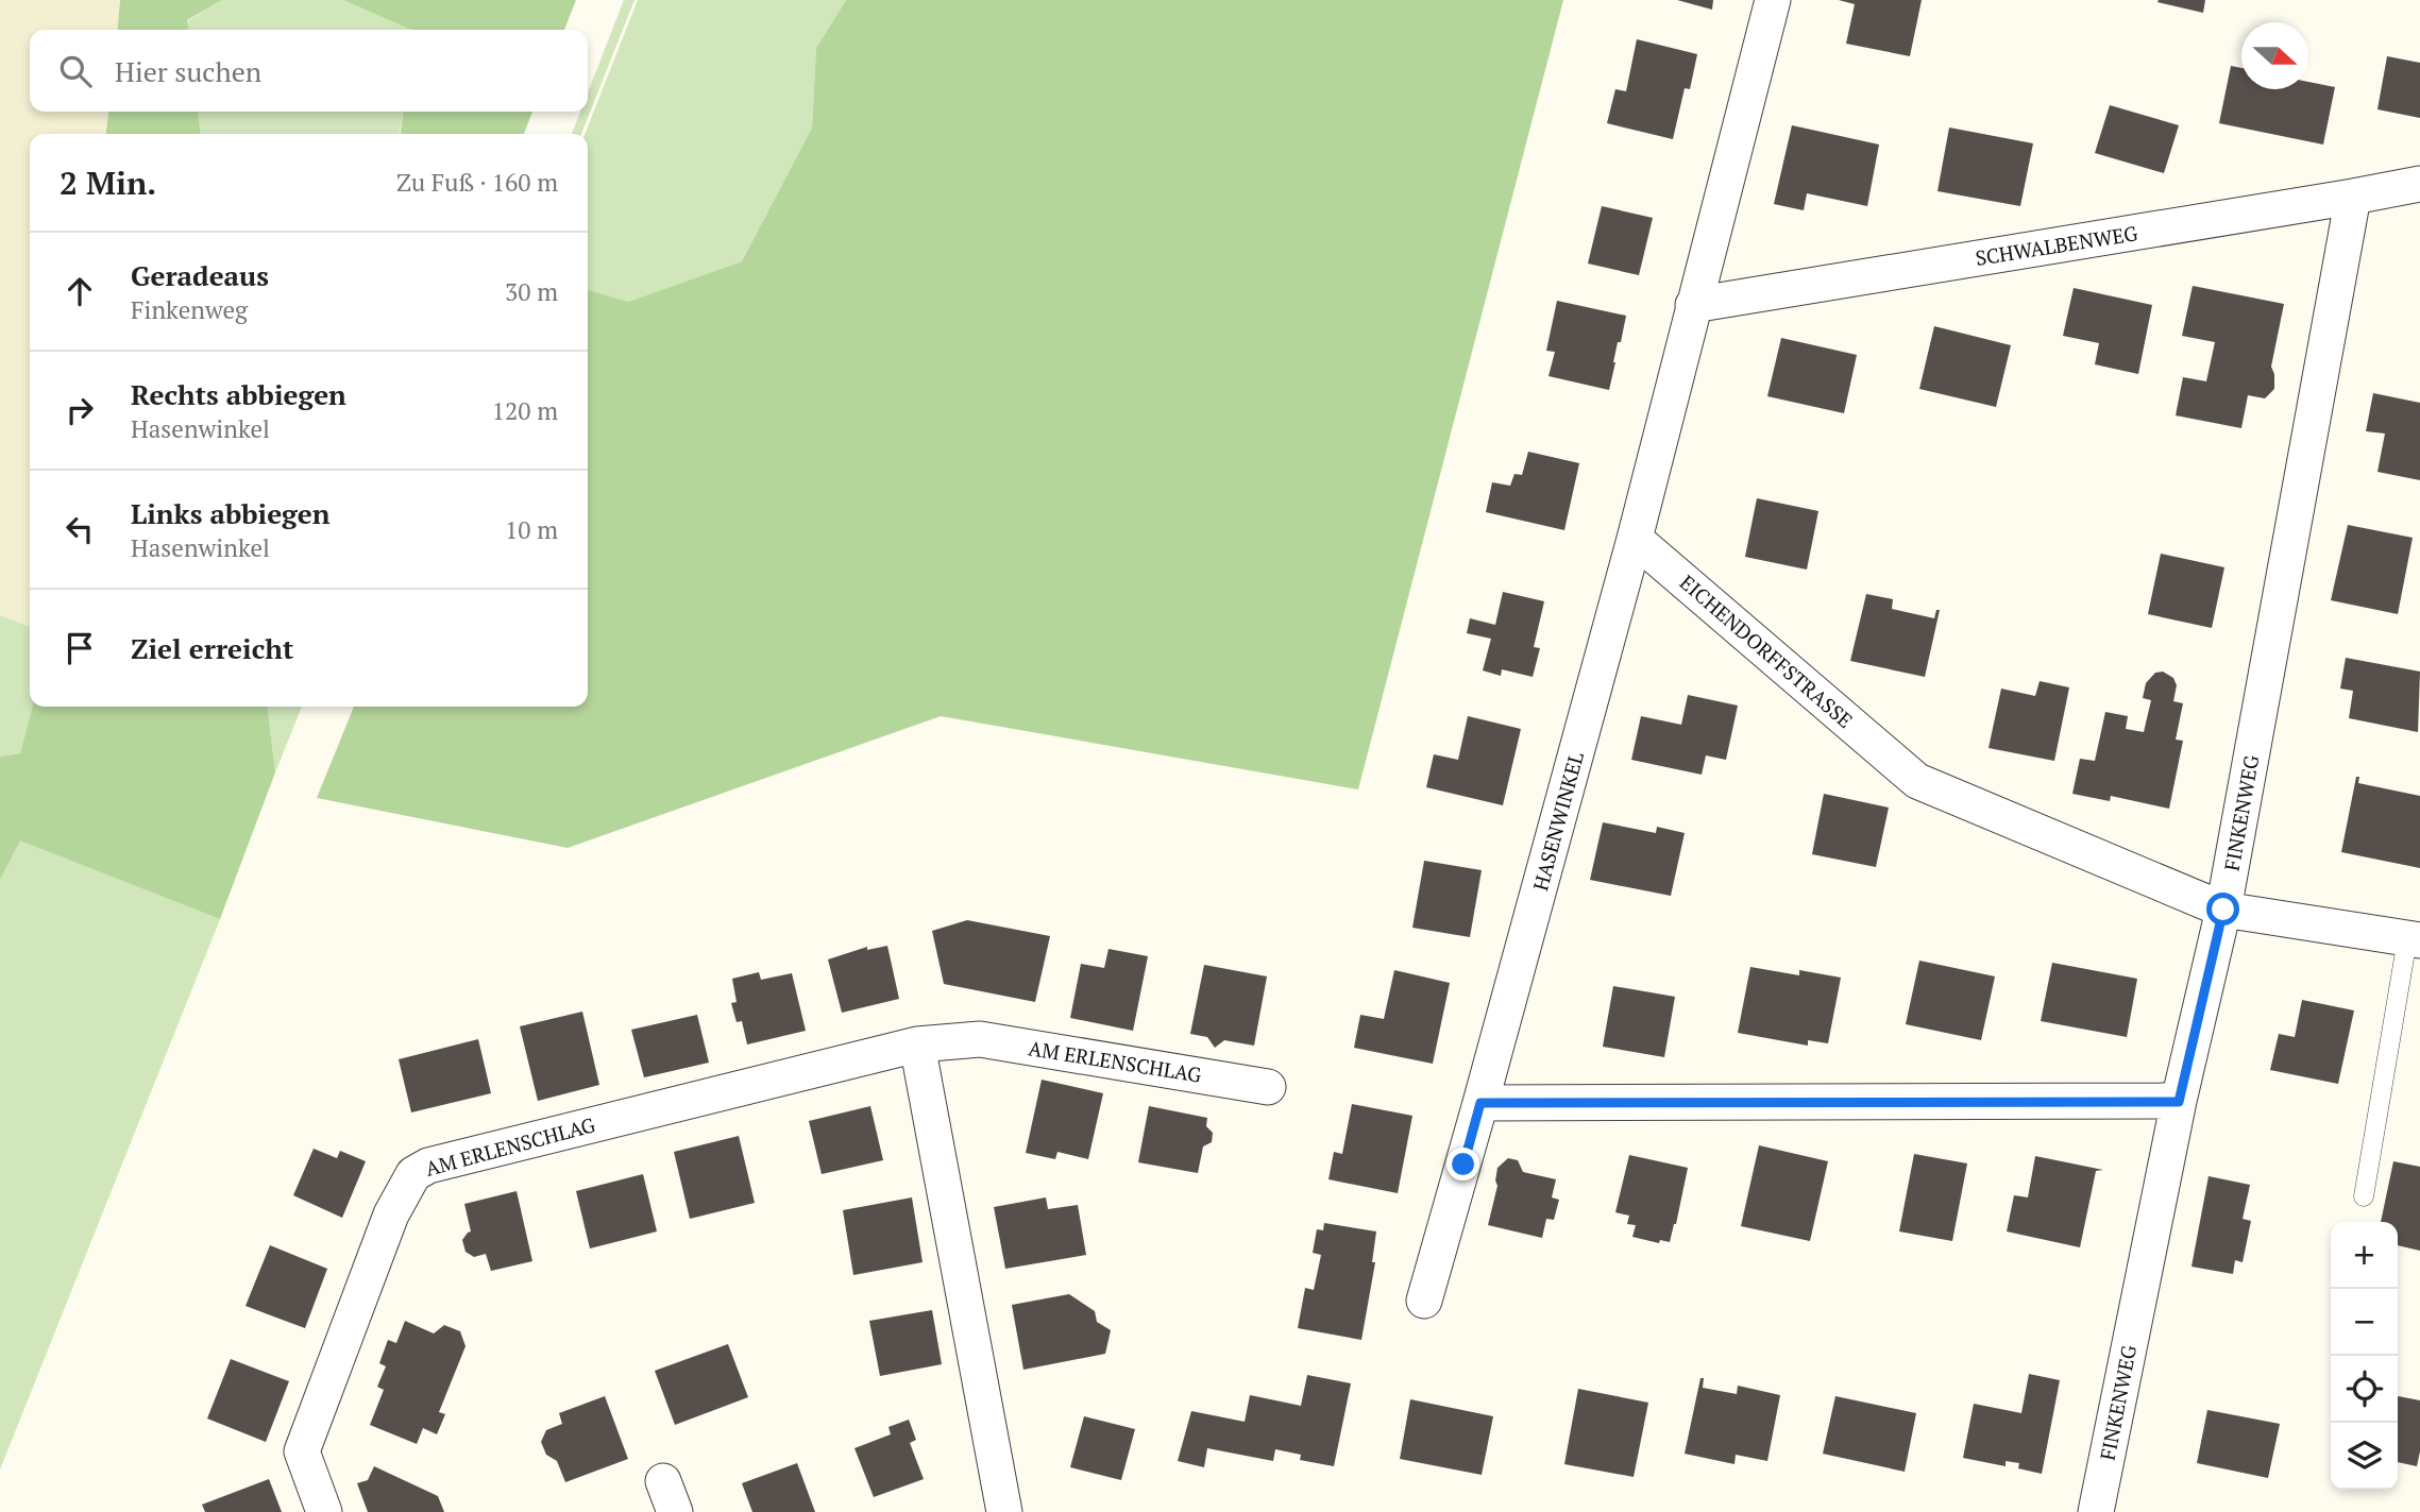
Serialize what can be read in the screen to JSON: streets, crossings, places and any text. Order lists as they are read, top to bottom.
{
  "streets": {
    "street": [
      "SCHWALBENWEG",
      "EICHENDORFFSTRASSE",
      "FINKENWEG",
      "HASENWINKEL",
      "AM ERLENSCHLAG"
    ]
  },
  "crossings": [
    ["SCHWALBENWEG", "FINKENWEG"],
    ["EICHENDORFFSTRASSE", "FINKENWEG"],
    ["EICHENDORFFSTRASSE", "HASENWINKEL"]
  ],
  "north": "right",
  "page": {
    "search": "Hier suchen",
    "heading": ["2 Min.", "Zu Fuß · 160 m"],
    "list": [
      ["Geradeaus", "Finkenweg", "30 m"],
      ["Rechts abbiegen", "Hasenwinkel", "120 m"],
      ["Links abbiegen", "Hasenwinkel", "10 m"],
      "Ziel erreicht"
    ],
    "map_buttons": ["+", "−"]
  }
}
